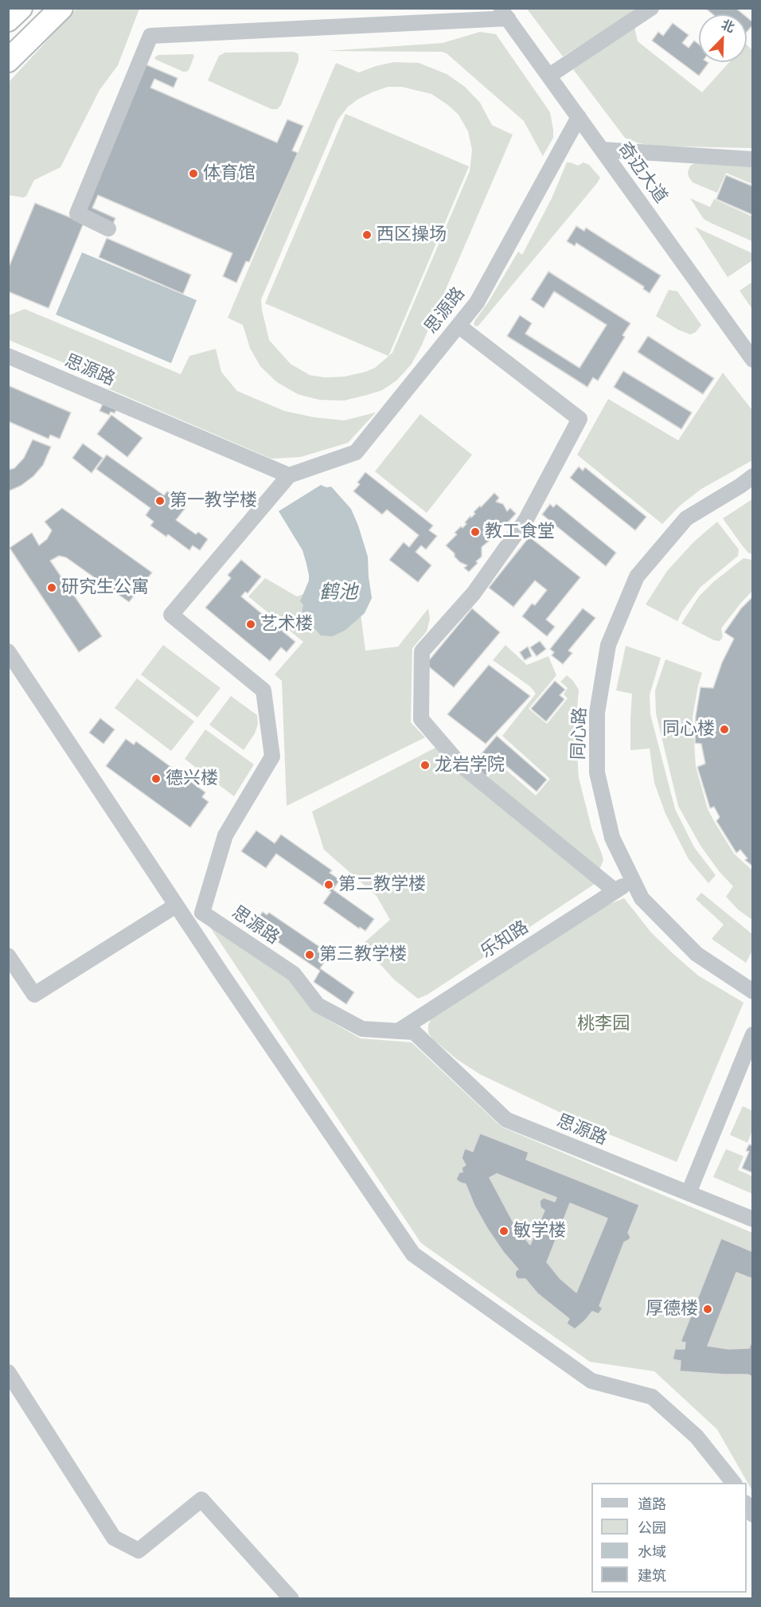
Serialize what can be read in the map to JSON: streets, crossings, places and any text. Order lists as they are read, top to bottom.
{
  "streets": {
    "street": [
      "奇迈大道",
      "思源路",
      "同心路",
      "乐知路"
    ]
  },
  "crossings": [
    ["奇迈大道", "思源路"],
    ["思源路", "乐知路"],
    ["同心路", "乐知路"]
  ],
  "water": ["鹤池"],
  "parks": ["桃李园"],
  "places": [
    "体育馆",
    "西区操场",
    "第一教学楼",
    "教工食堂",
    "研究生公寓",
    "艺术楼",
    "同心楼",
    "龙岩学院",
    "德兴楼",
    "第二教学楼",
    "第三教学楼",
    "敏学楼",
    "厚德楼"
  ],
  "legend": [
    "道路",
    "公园",
    "水域",
    "建筑"
  ],
  "north": "top right"
}
